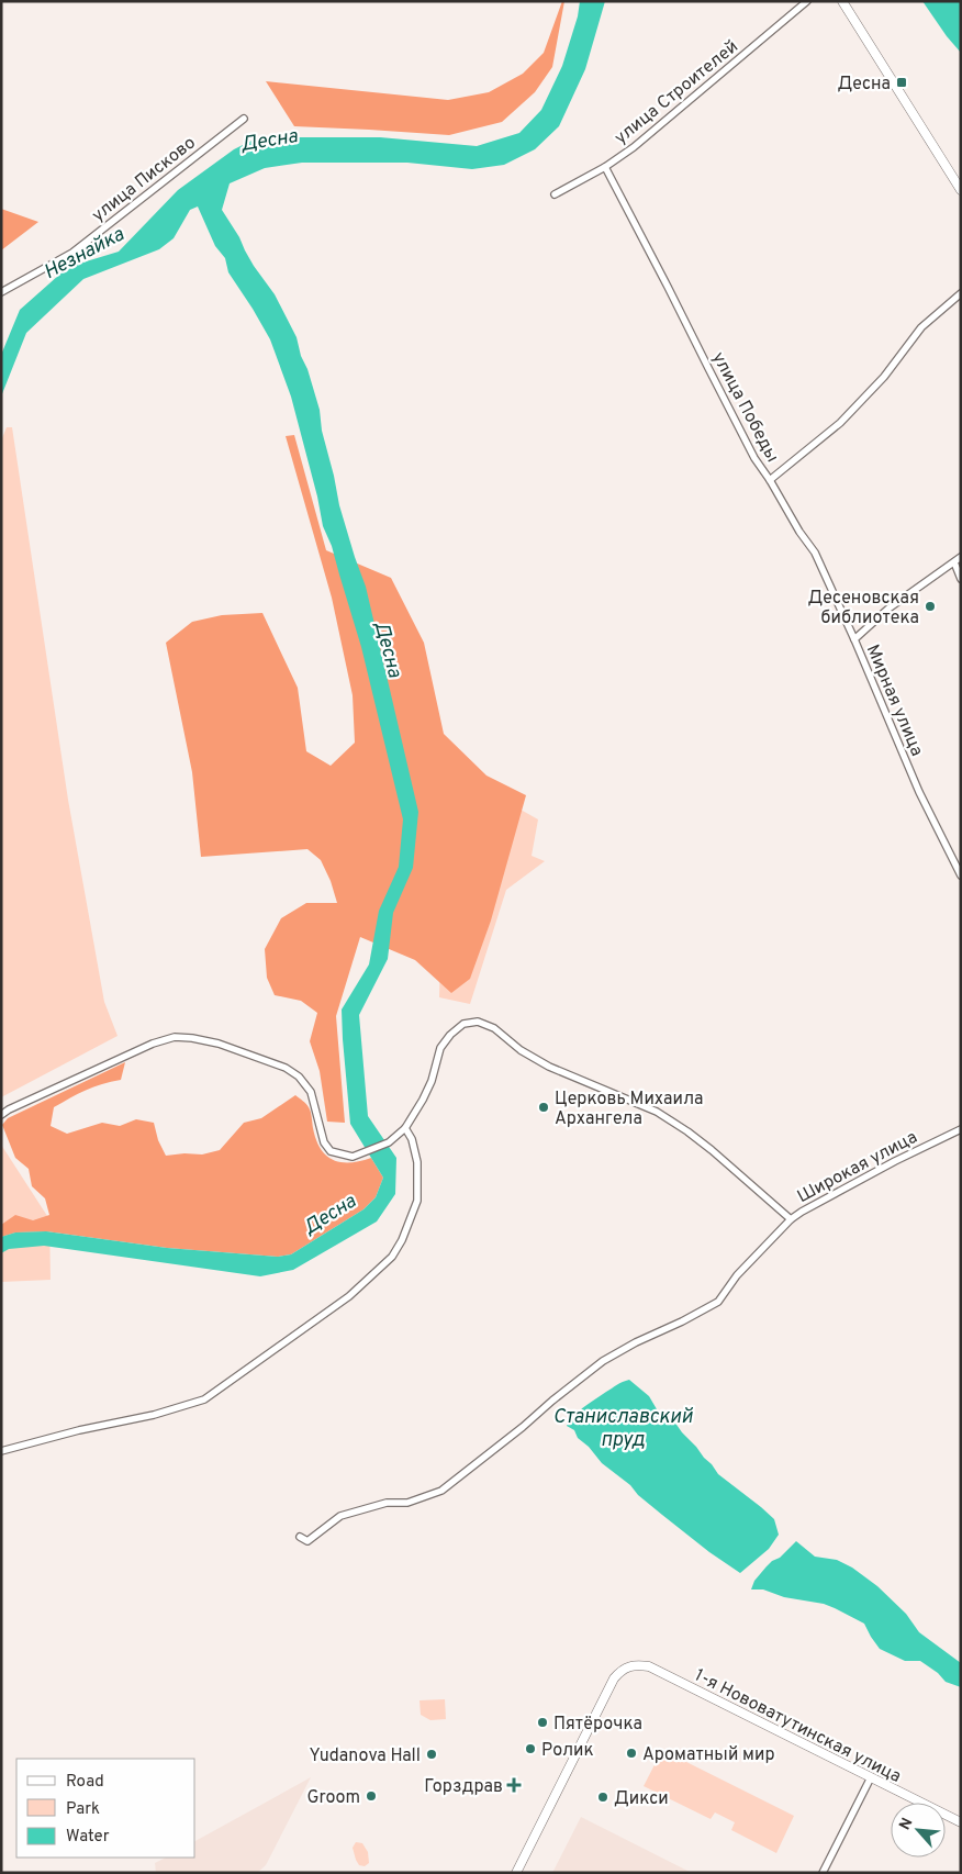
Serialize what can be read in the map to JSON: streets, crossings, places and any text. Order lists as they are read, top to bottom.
{
  "streets": {
    "street": [
      "улица Строителей",
      "улица Писково",
      "улица Победы",
      "Мирная улица",
      "Широкая улица",
      "1-я Нововатутинская улица"
    ]
  },
  "crossings": [
    ["улица Строителей", "улица Победы"],
    ["улица Победы", "Мирная улица"]
  ],
  "water": ["Десна", "Незнайка", "Станиславский пруд"],
  "places": {
    "transit": ["Десна"],
    "other": [
      "Десеновская библиотека",
      "Церковь Михаила Архангела",
      "Пятёрочка",
      "Ролик",
      "Ароматный мир",
      "Yudanova Hall",
      "Groom",
      "Дикси"
    ],
    "health": ["Горздрав"]
  },
  "legend": ["Road", "Park", "Water"],
  "north": "top left"
}
